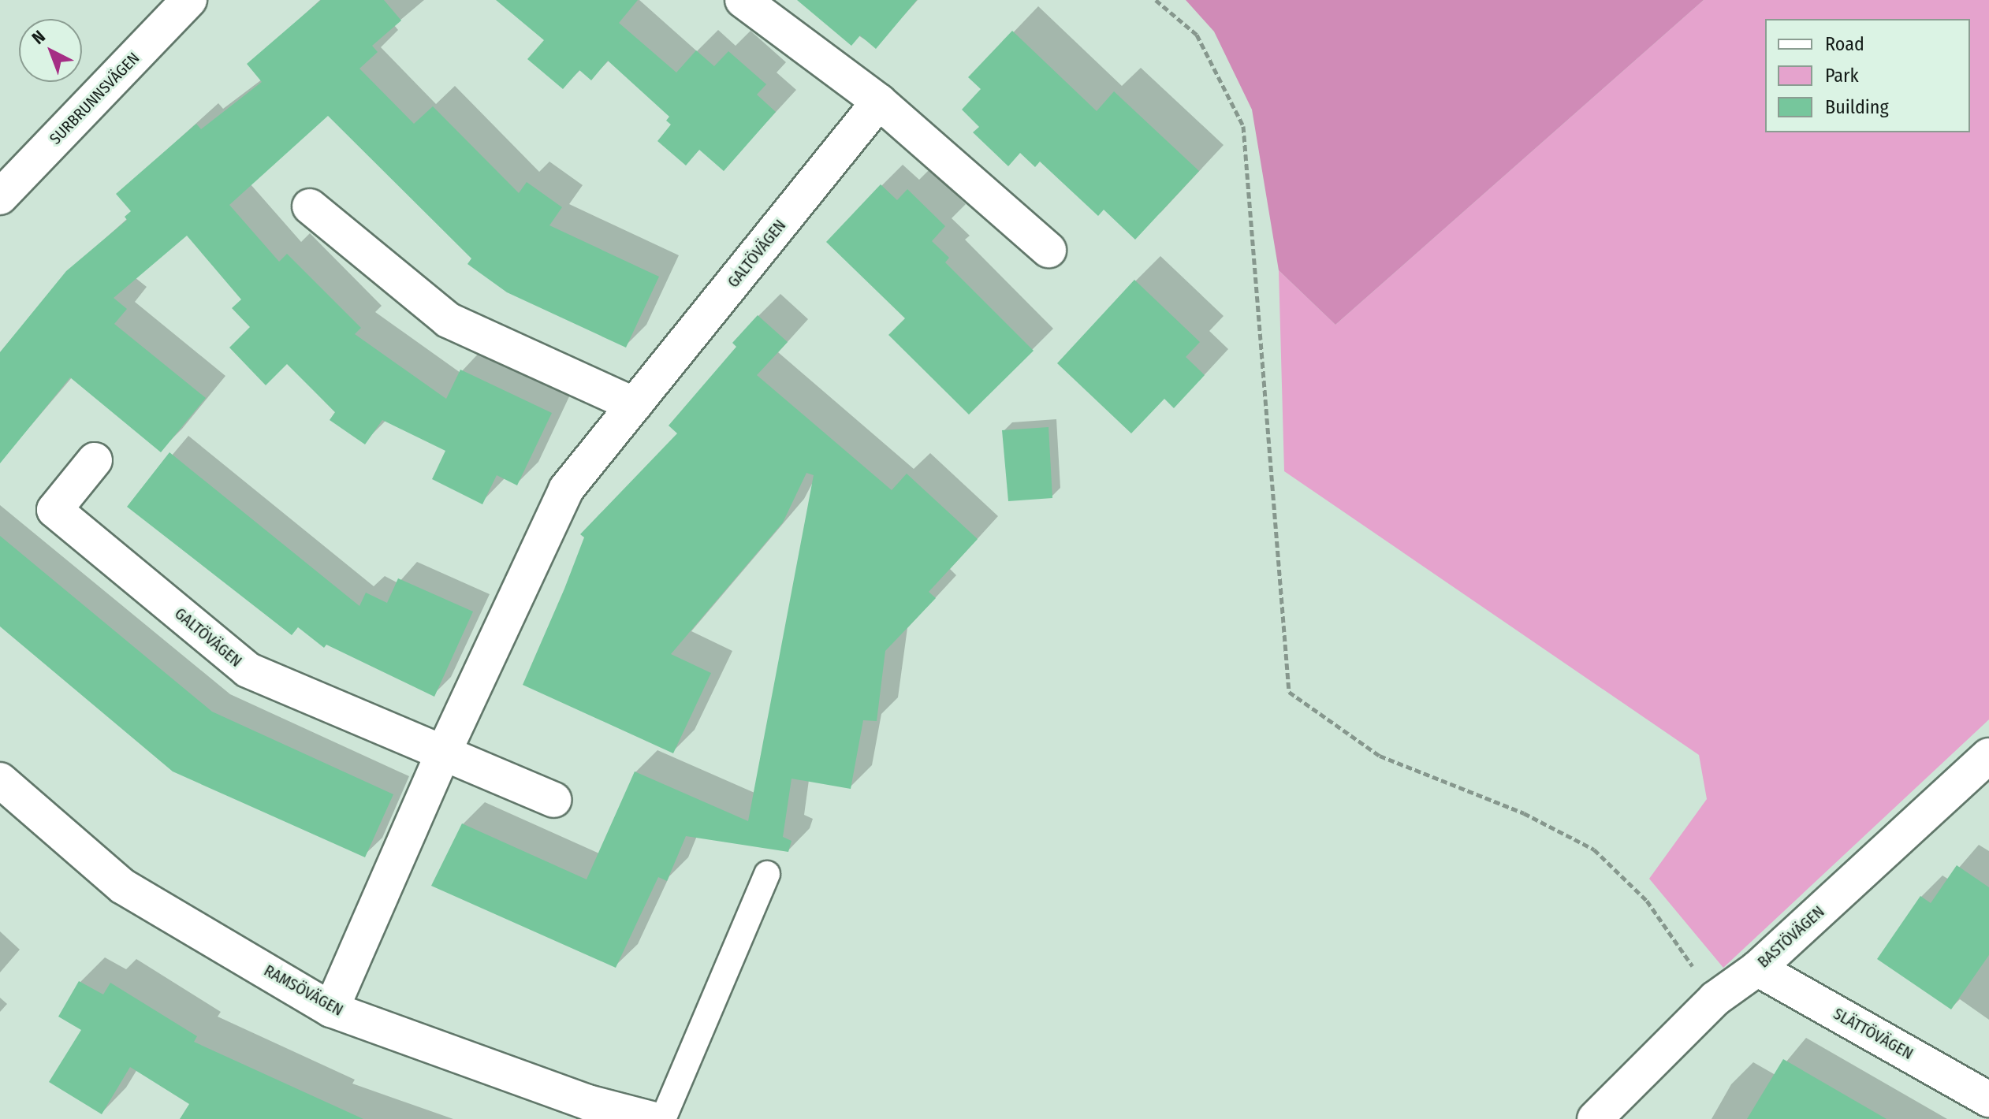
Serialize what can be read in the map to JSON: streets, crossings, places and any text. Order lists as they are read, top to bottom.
{
  "streets": {
    "street": [
      "SURBRUNNSVÄGEN",
      "GALTÖVÄGEN",
      "BASTÖVÄGEN",
      "RAMSÖVÄGEN",
      "SLÄTTÖVÄGEN"
    ]
  },
  "crossings": [
    ["GALTÖVÄGEN", "RAMSÖVÄGEN"],
    ["BASTÖVÄGEN", "SLÄTTÖVÄGEN"]
  ],
  "legend": ["Road", "Park", "Building"],
  "north": "top left"
}
